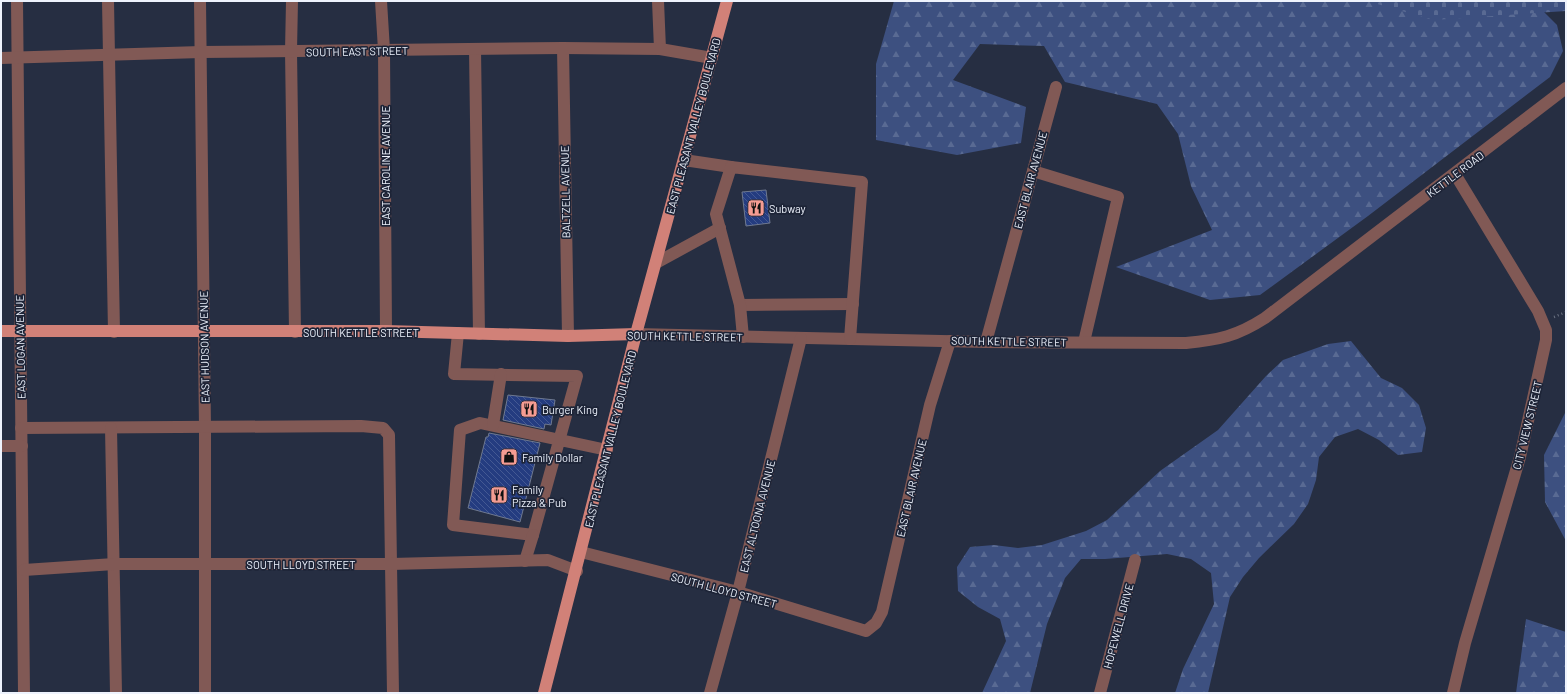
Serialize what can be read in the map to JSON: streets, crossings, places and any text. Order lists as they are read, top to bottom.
{
  "streets": {
    "main road": ["EAST PLEASANT VALLEY BOULEVARD", "SOUTH KETTLE STREET"],
    "street": [
      "SOUTH EAST STREET",
      "EAST CAROLINE AVENUE",
      "KETTLE ROAD",
      "EAST BLAIR AVENUE",
      "BALTZELL AVENUE",
      "EAST LOGAN AVENUE",
      "EAST HUDSON AVENUE",
      "CITY VIEW STREET",
      "EAST ALTOONA AVENUE",
      "SOUTH LLOYD STREET",
      "HOPEWELL DRIVE"
    ]
  },
  "crossings": [
    ["SOUTH EAST STREET", "EAST PLEASANT VALLEY BOULEVARD"],
    ["SOUTH EAST STREET", "EAST CAROLINE AVENUE"],
    ["SOUTH EAST STREET", "BALTZELL AVENUE"],
    ["SOUTH EAST STREET", "EAST LOGAN AVENUE"],
    ["SOUTH EAST STREET", "EAST HUDSON AVENUE"],
    ["EAST PLEASANT VALLEY BOULEVARD", "SOUTH KETTLE STREET"],
    ["EAST PLEASANT VALLEY BOULEVARD", "SOUTH LLOYD STREET"],
    ["EAST CAROLINE AVENUE", "SOUTH KETTLE STREET"],
    ["KETTLE ROAD", "SOUTH KETTLE STREET"],
    ["KETTLE ROAD", "CITY VIEW STREET"],
    ["EAST BLAIR AVENUE", "SOUTH KETTLE STREET"],
    ["EAST BLAIR AVENUE", "SOUTH LLOYD STREET"],
    ["BALTZELL AVENUE", "SOUTH KETTLE STREET"],
    ["SOUTH KETTLE STREET", "EAST LOGAN AVENUE"],
    ["SOUTH KETTLE STREET", "EAST HUDSON AVENUE"],
    ["SOUTH KETTLE STREET", "EAST ALTOONA AVENUE"],
    ["EAST LOGAN AVENUE", "SOUTH LLOYD STREET"],
    ["EAST HUDSON AVENUE", "SOUTH LLOYD STREET"],
    ["EAST ALTOONA AVENUE", "SOUTH LLOYD STREET"]
  ],
  "places": {
    "restaurant": ["Subway", "Burger King", "Family Pizza & Pub"],
    "shop": ["Family Dollar"]
  }
}
